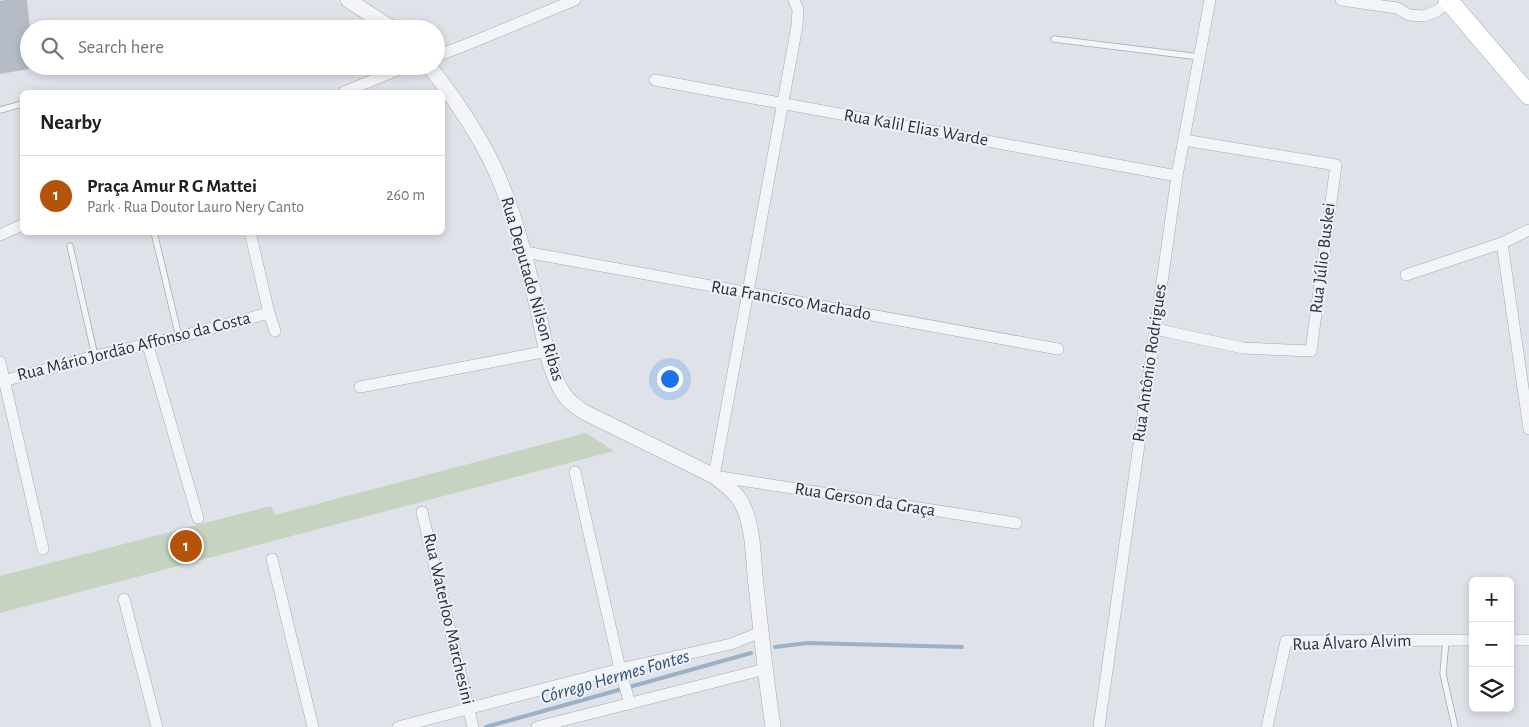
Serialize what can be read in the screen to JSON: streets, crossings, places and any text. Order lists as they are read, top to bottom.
{
  "streets": {
    "street": [
      "Rua Kalil Elias Warde",
      "Rua Júlio Buskei",
      "Rua Deputado Nilson Ribas",
      "Rua Francisco Machado",
      "Rua Mário Jordão Affonso da Costa",
      "Rua Antônio Rodrigues",
      "Rua Gerson da Graça",
      "Rua Waterloo Marchesini",
      "Rua Álvaro Alvim"
    ]
  },
  "crossings": [
    ["Rua Kalil Elias Warde", "Rua Antônio Rodrigues"],
    ["Rua Júlio Buskei", "Rua Antônio Rodrigues"],
    ["Rua Deputado Nilson Ribas", "Rua Francisco Machado"],
    ["Rua Deputado Nilson Ribas", "Rua Gerson da Graça"]
  ],
  "water": ["Córrego Hermes Fontes"],
  "page": {
    "search": "Search here",
    "heading": "Nearby",
    "list": [
      {
        "mark": "1",
        "name": "Praça Amur R G Mattei",
        "note": "Park · Rua Doutor Lauro Nery Canto",
        "value": "260 m"
      }
    ],
    "pins": "1",
    "map_buttons": ["+", "−"]
  }
}
